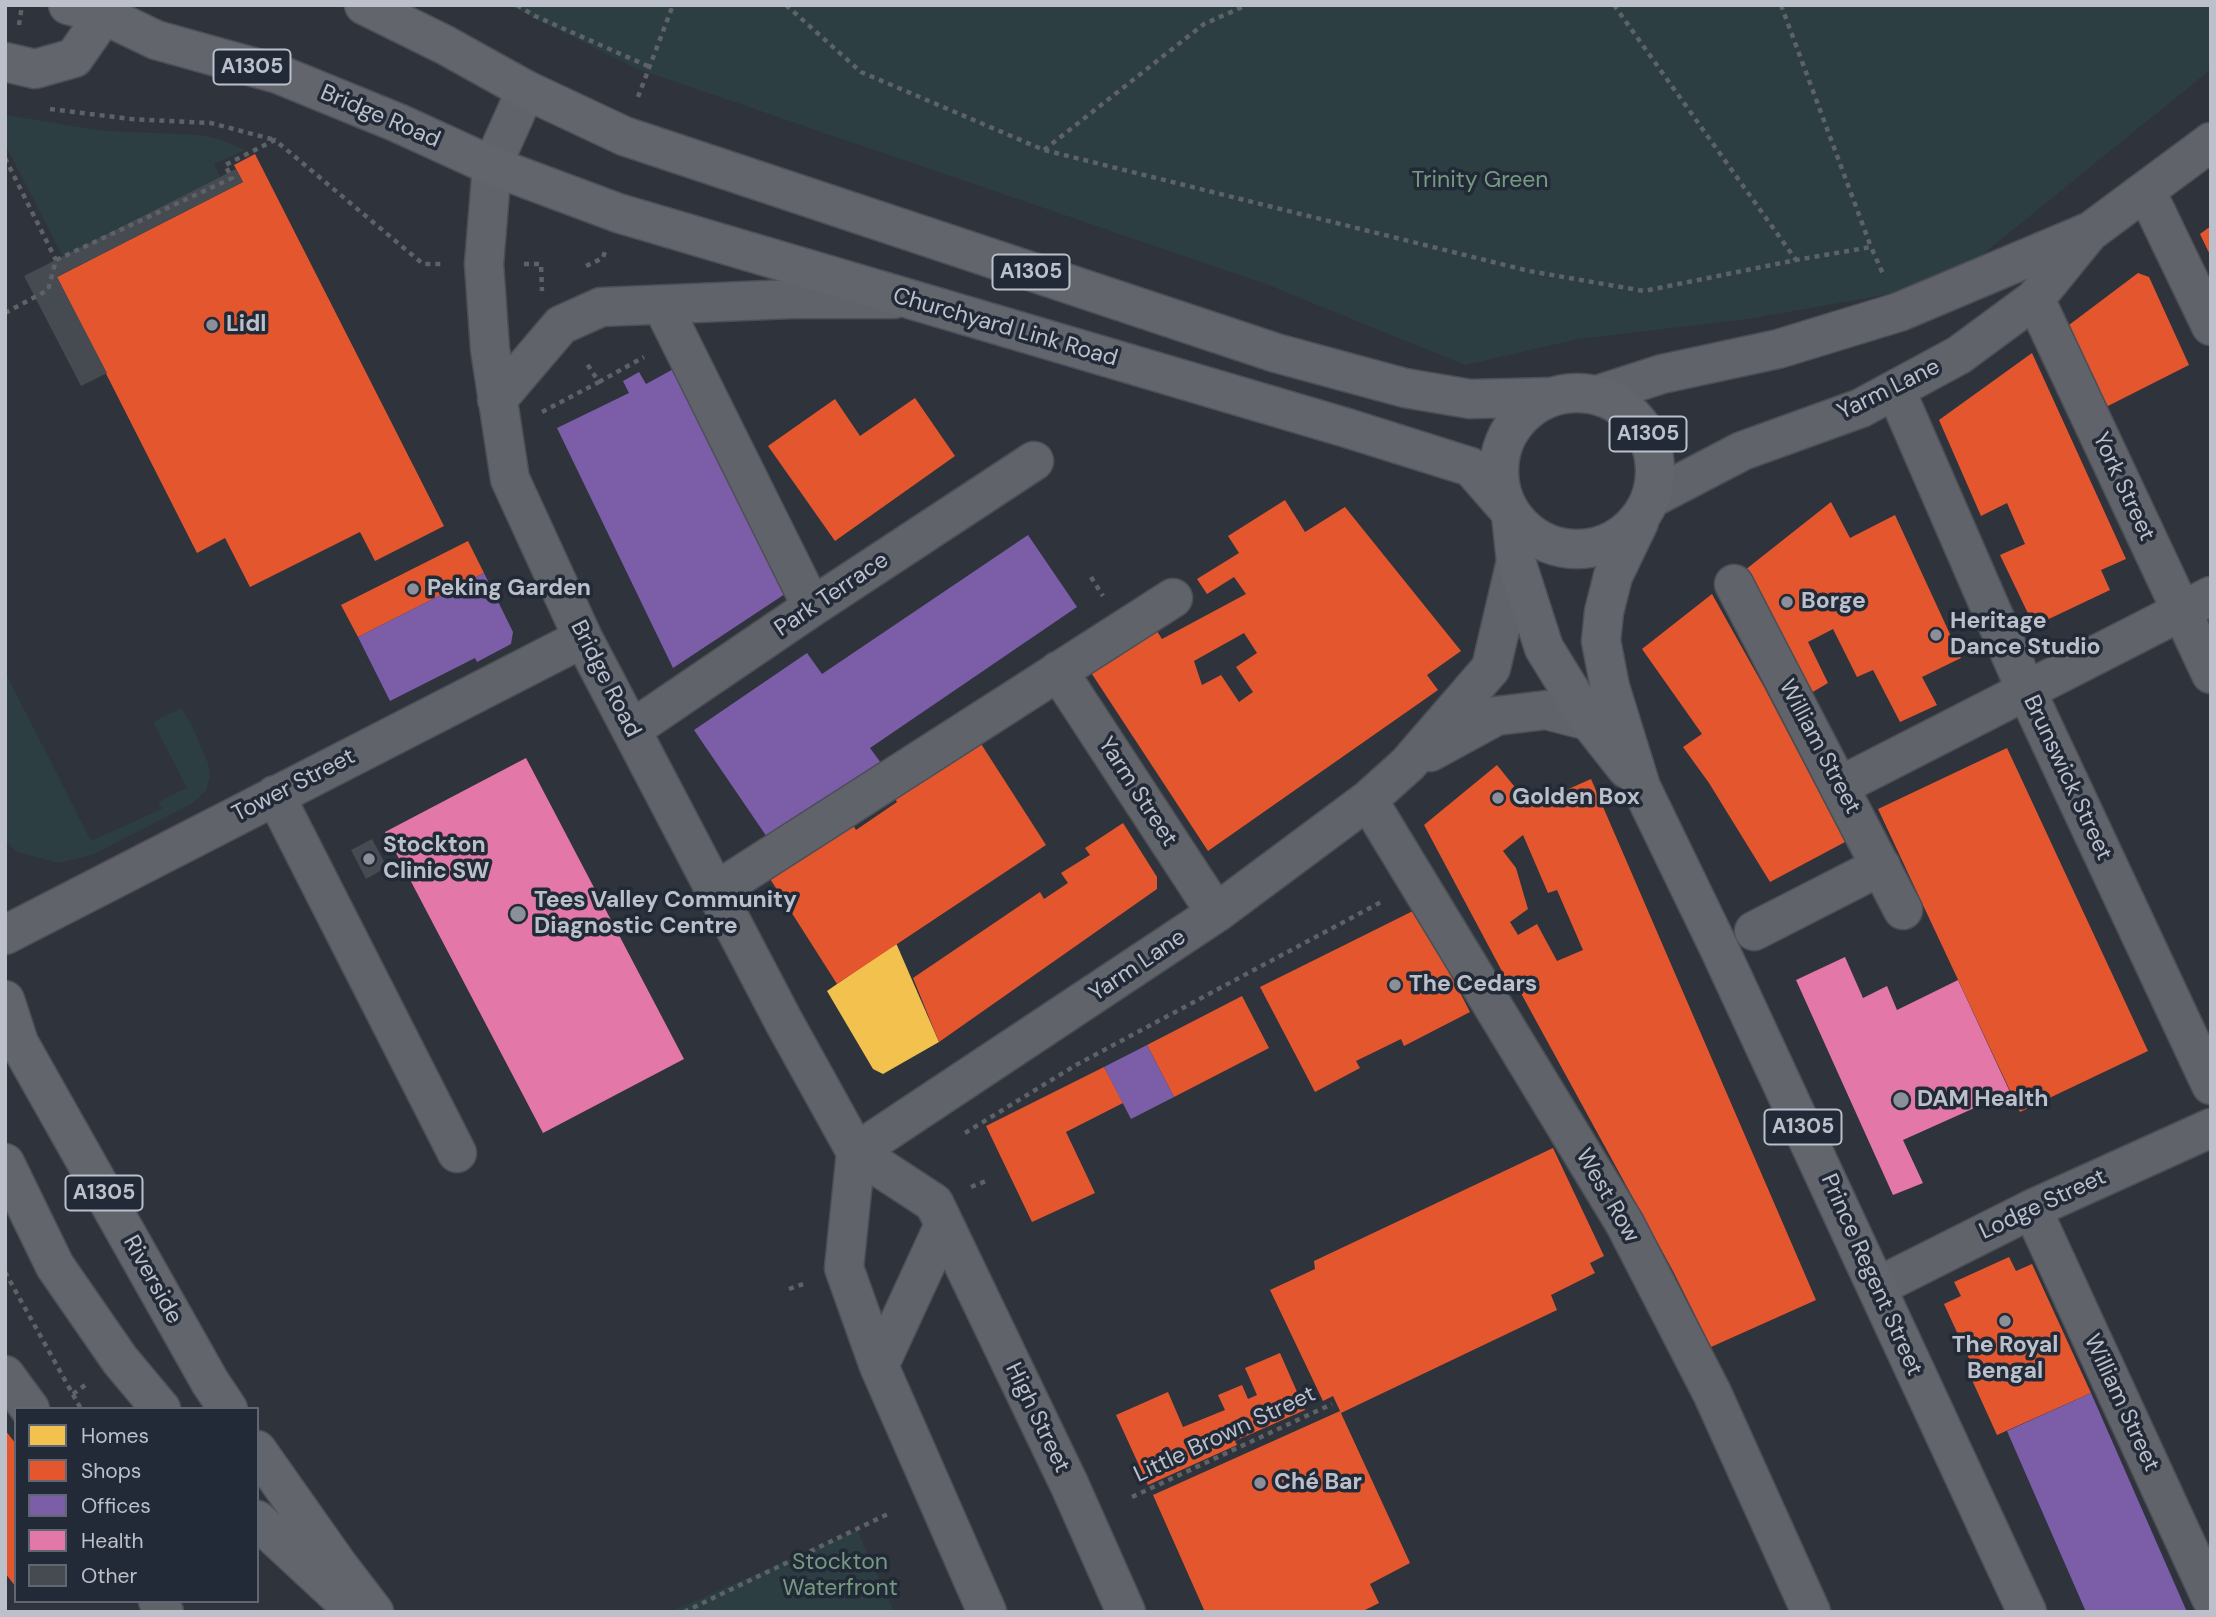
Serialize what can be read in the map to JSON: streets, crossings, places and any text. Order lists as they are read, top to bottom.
{
  "streets": {
    "main road": [
      "A1305",
      "Bridge Road",
      "Churchyard Link Road",
      "Prince Regent Street",
      "Riverside"
    ],
    "street": [
      "Yarm Lane",
      "York Street",
      "Park Terrace",
      "William Street",
      "Brunswick Street",
      "Tower Street",
      "Yarm Street",
      "West Row",
      "Lodge Street",
      "High Street"
    ],
    "path": ["Little Brown Street"]
  },
  "crossings": [
    ["A1305", "Bridge Road"],
    ["A1305", "Churchyard Link Road"],
    ["A1305", "Yarm Lane"],
    ["A1305", "Prince Regent Street"],
    ["Bridge Road", "Churchyard Link Road"],
    ["Bridge Road", "Yarm Lane"],
    ["Bridge Road", "Park Terrace"],
    ["Bridge Road", "Tower Street"],
    ["Bridge Road", "High Street"],
    ["Churchyard Link Road", "Yarm Lane"],
    ["Churchyard Link Road", "Prince Regent Street"],
    ["Yarm Lane", "York Street"],
    ["Yarm Lane", "Brunswick Street"],
    ["Yarm Lane", "Yarm Street"],
    ["Yarm Lane", "West Row"],
    ["Yarm Lane", "Prince Regent Street"],
    ["Yarm Lane", "High Street"],
    ["William Street", "Lodge Street"],
    ["Lodge Street", "Prince Regent Street"]
  ],
  "parks": ["Trinity Green", "Stockton Waterfront"],
  "places": [
    "Lidl",
    "Peking Garden",
    "Borge",
    "Heritage Dance Studio",
    "Golden Box",
    "Stockton Clinic SW",
    "Tees Valley Community Diagnostic Centre",
    "The Cedars",
    "DAM Health",
    "The Royal Bengal",
    "Ché Bar"
  ],
  "legend": [
    "Homes",
    "Shops",
    "Offices",
    "Health",
    "Other"
  ]
}
